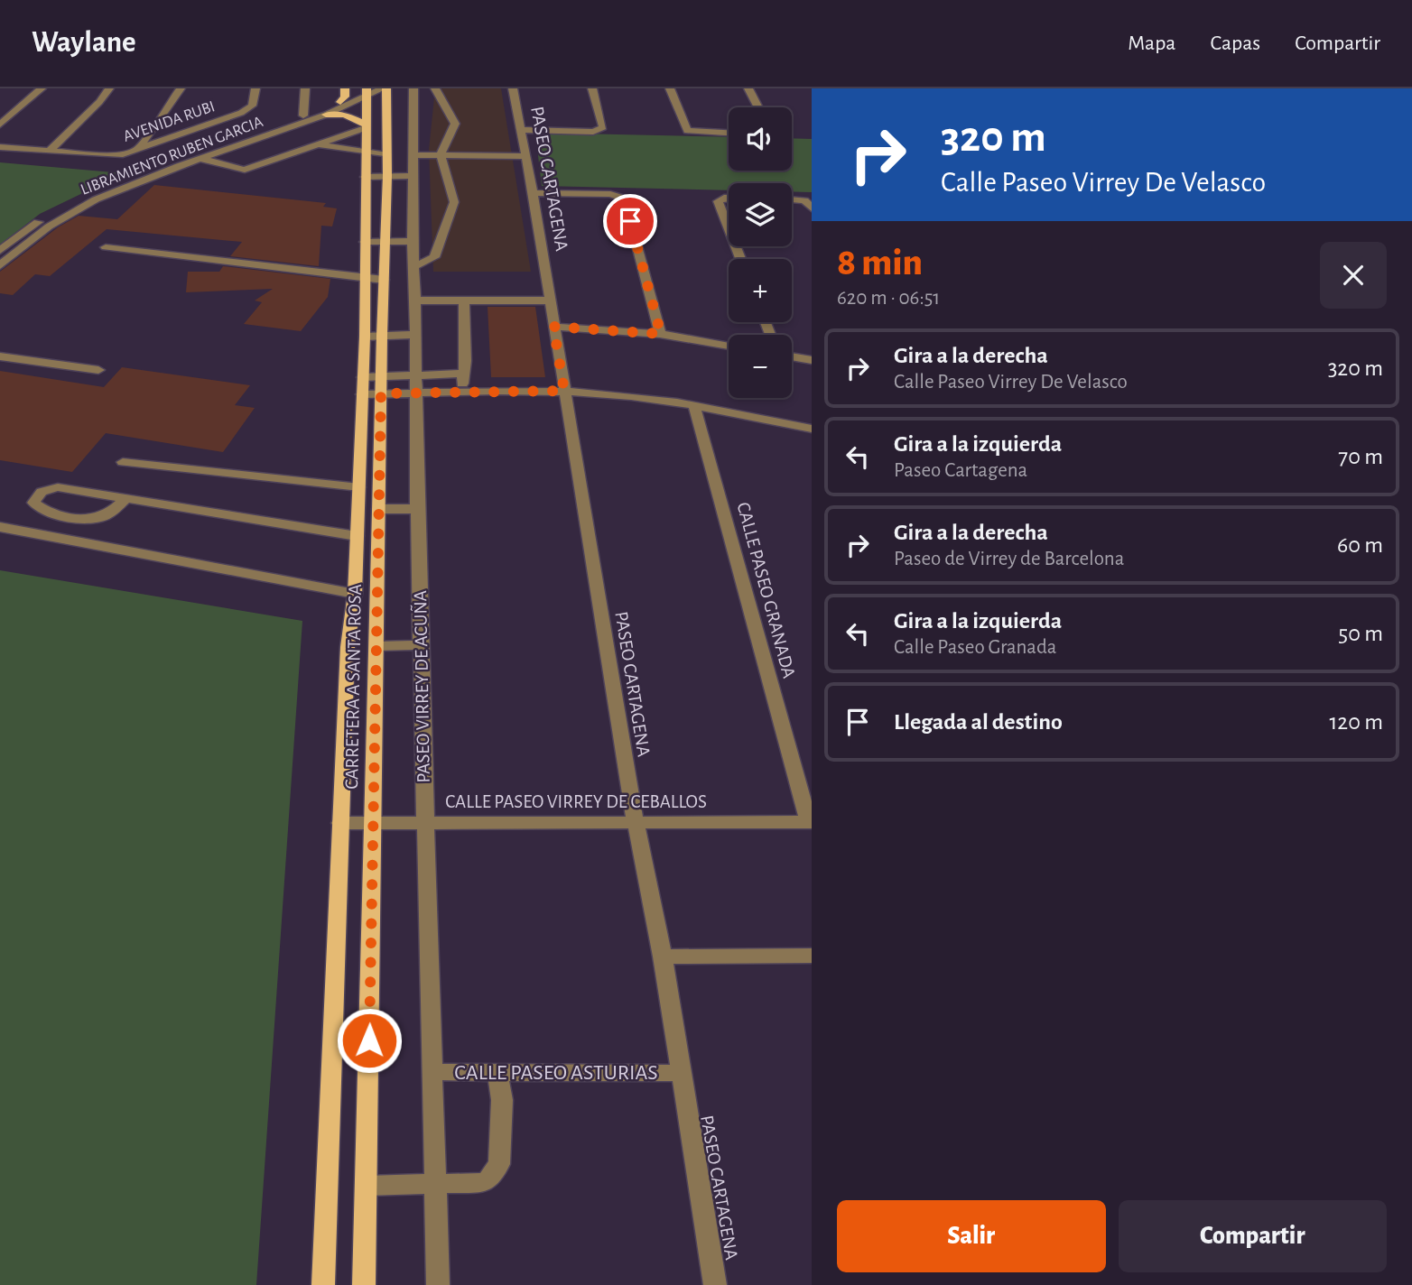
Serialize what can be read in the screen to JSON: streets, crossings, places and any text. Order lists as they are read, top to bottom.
{
  "streets": {
    "main road": ["CARRETERA A SANTA ROSA"],
    "street": [
      "AVENIDA RUBI",
      "LIBRAMIENTO RUBEN GARCIA",
      "PASEO CARTAGENA",
      "CALLE PASEO GRANADA",
      "PASEO VIRREY DE ACUÑA",
      "CALLE PASEO VIRREY DE CEBALLOS",
      "CALLE PASEO ASTURIAS"
    ]
  },
  "crossings": [
    ["LIBRAMIENTO RUBEN GARCIA", "CARRETERA A SANTA ROSA"],
    ["PASEO CARTAGENA", "CALLE PASEO VIRREY DE CEBALLOS"],
    ["PASEO CARTAGENA", "CALLE PASEO ASTURIAS"],
    ["CALLE PASEO GRANADA", "CALLE PASEO VIRREY DE CEBALLOS"],
    ["CARRETERA A SANTA ROSA", "CALLE PASEO VIRREY DE CEBALLOS"],
    ["PASEO VIRREY DE ACUÑA", "CALLE PASEO VIRREY DE CEBALLOS"],
    ["PASEO VIRREY DE ACUÑA", "CALLE PASEO ASTURIAS"]
  ],
  "page": {
    "header": "Waylane",
    "nav": ["Mapa", "Capas", "Compartir"],
    "turn": ["320 m", "Calle Paseo Virrey De Velasco"],
    "map_buttons": ["+", "−"],
    "heading": ["8 min", "620 m · 06:51"],
    "list": [
      {
        "name": "Gira a la derecha",
        "note": "Calle Paseo Virrey De Velasco",
        "value": "320 m"
      },
      {
        "name": "Gira a la izquierda",
        "note": "Paseo Cartagena",
        "value": "70 m"
      },
      {
        "name": "Gira a la derecha",
        "note": "Paseo de Virrey de Barcelona",
        "value": "60 m"
      },
      {
        "name": "Gira a la izquierda",
        "note": "Calle Paseo Granada",
        "value": "50 m"
      },
      {
        "name": "Llegada al destino",
        "value": "120 m"
      }
    ],
    "buttons": ["Salir", "Compartir"]
  }
}
